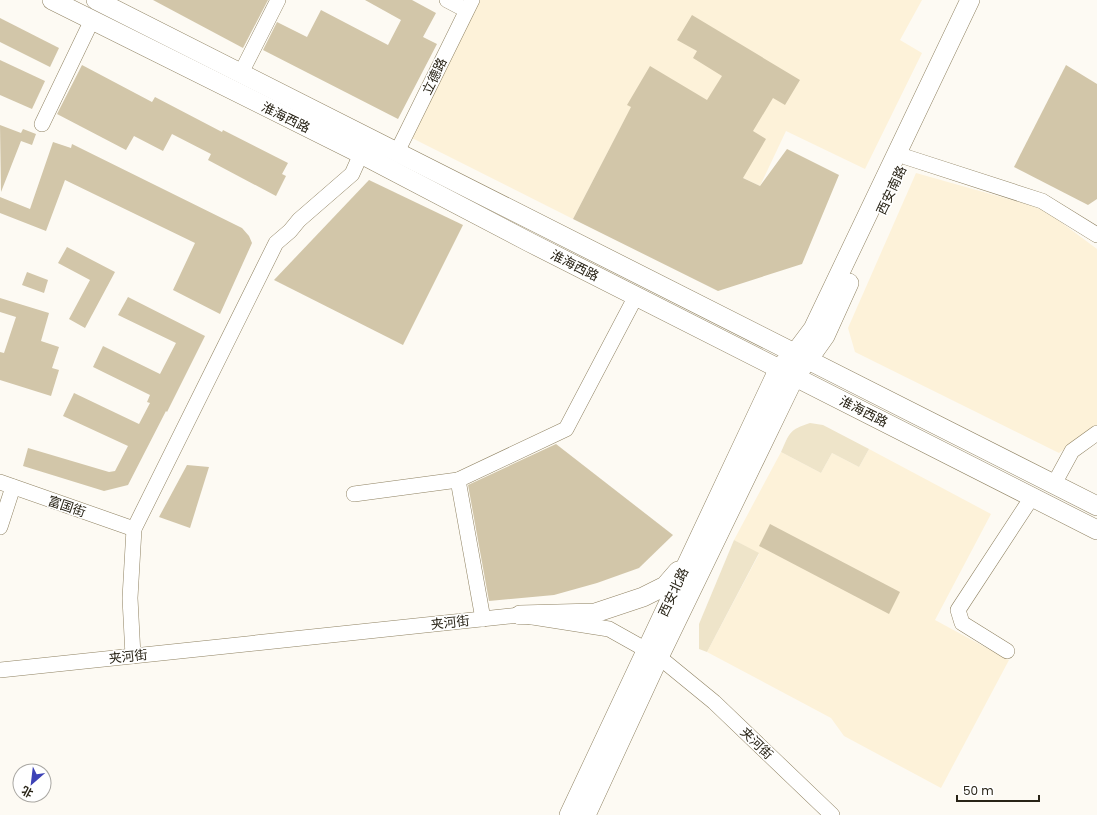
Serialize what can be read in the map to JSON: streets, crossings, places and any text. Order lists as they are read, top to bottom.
{
  "streets": {
    "main road": ["淮海西路", "西安南路", "西安北路"],
    "street": ["立德路", "富国街", "夹河街"]
  },
  "crossings": [
    ["立德路", "淮海西路"],
    ["淮海西路", "西安南路"],
    ["淮海西路", "西安北路"],
    ["西安南路", "西安北路"],
    ["西安北路", "夹河街"]
  ],
  "scale_bar": "50 m",
  "north": "bottom left"
}
